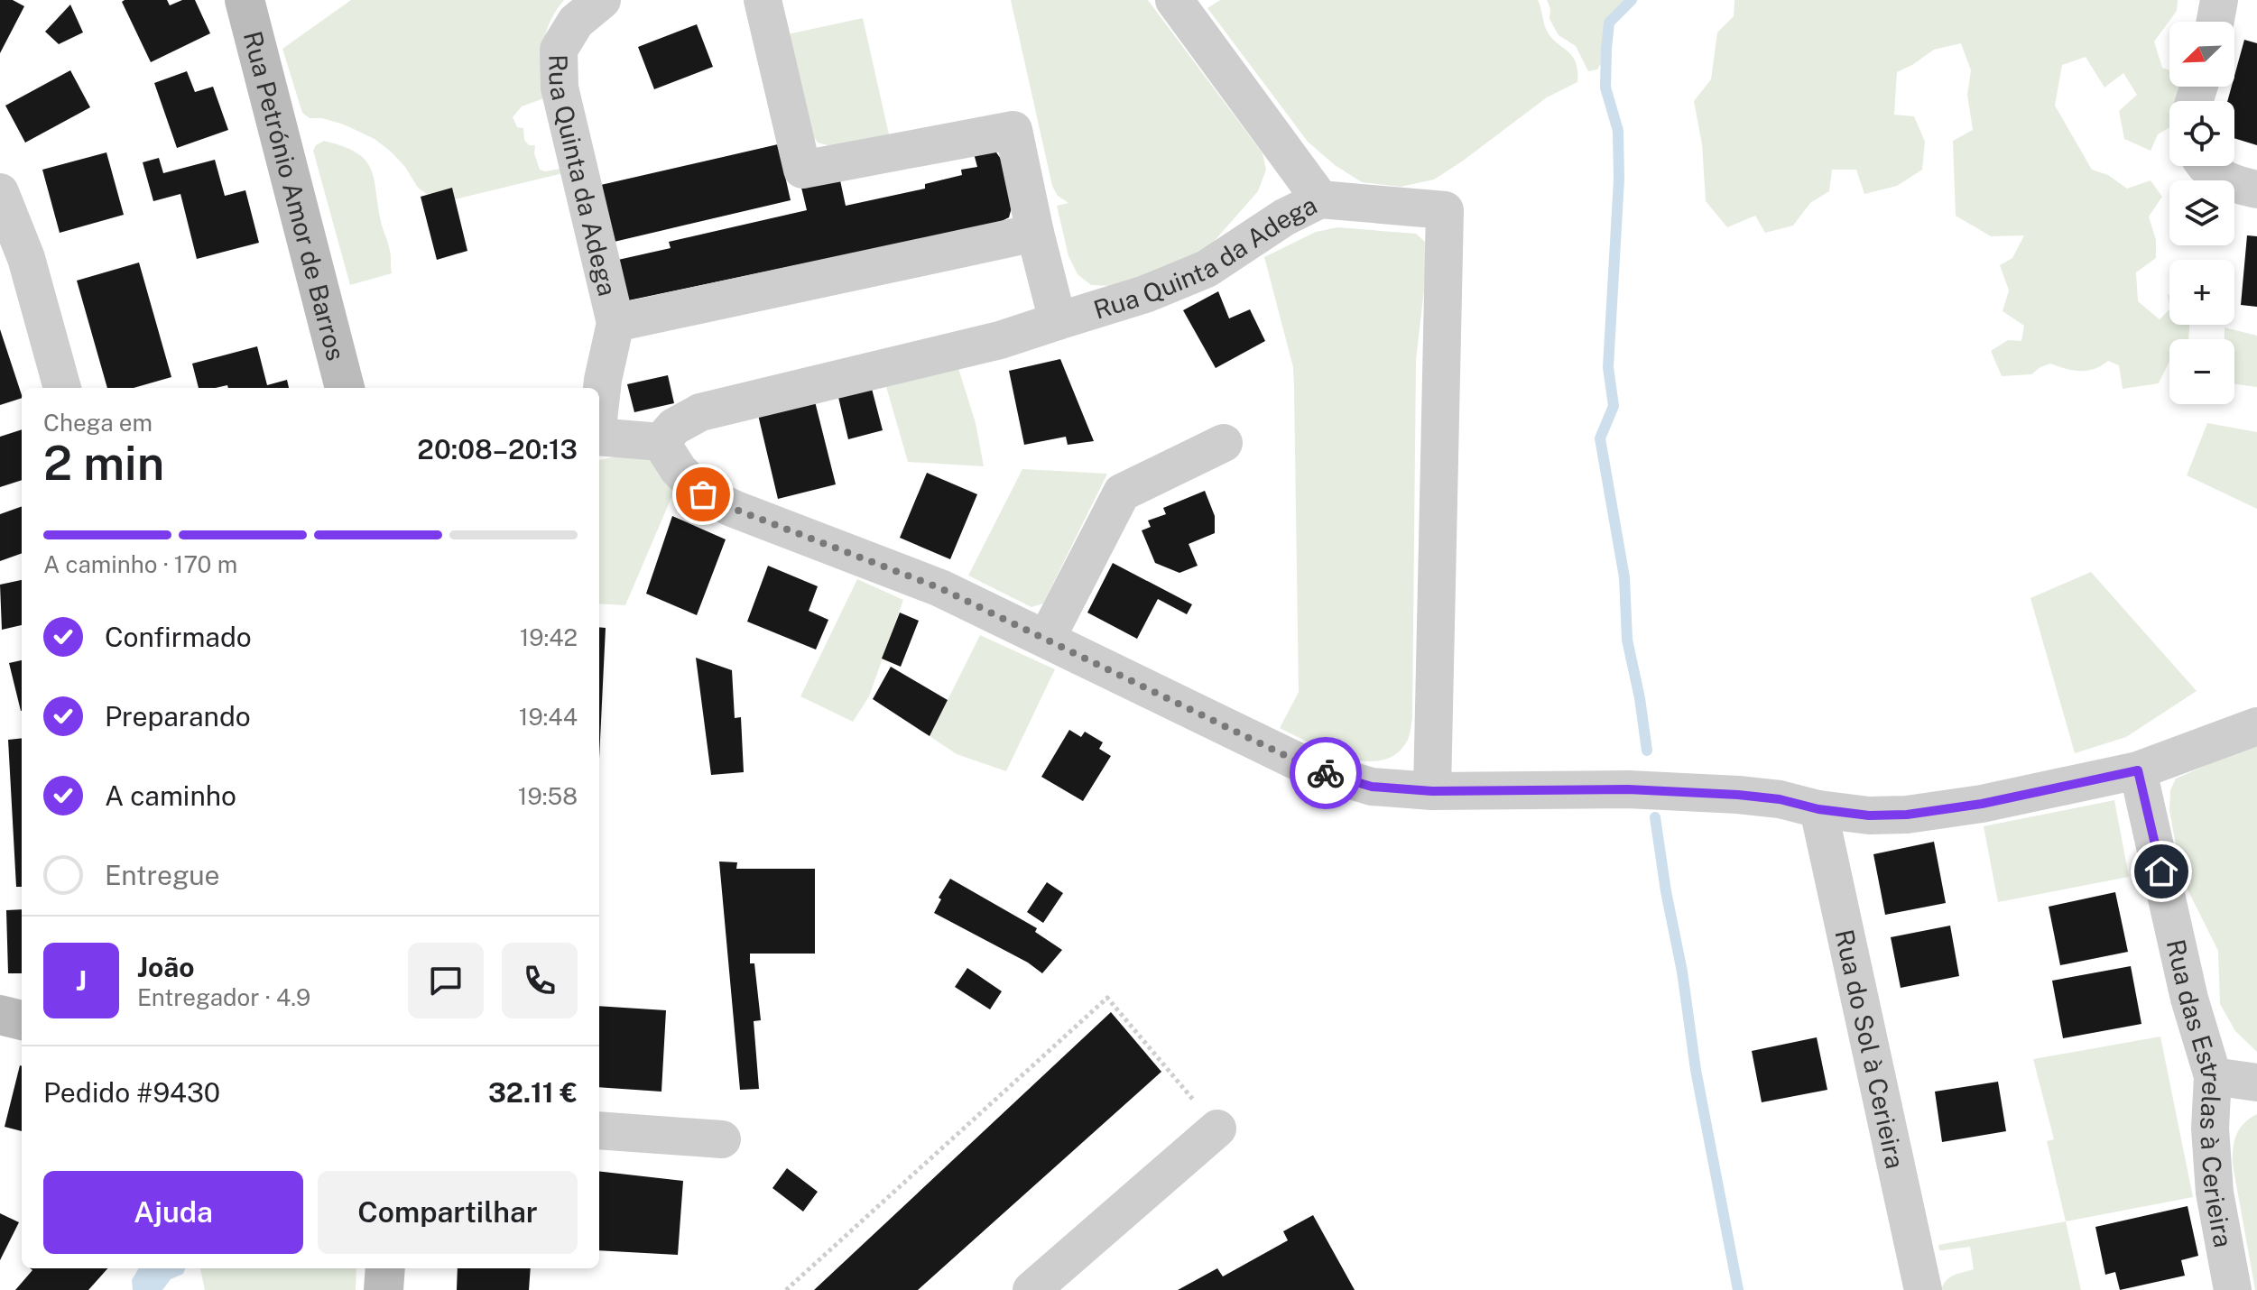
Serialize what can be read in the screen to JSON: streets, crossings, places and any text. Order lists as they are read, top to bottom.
{
  "streets": {
    "street": [
      "Rua Quinta da Adega",
      "Rua Petrónio Amor de Barros",
      "Rua do Sol à Cerieira",
      "Rua das Estrelas à Cerieira"
    ]
  },
  "north": "bottom left",
  "page": {
    "map_buttons": ["+", "−"],
    "heading": ["2 min", "Chega em", "20:08–20:13"],
    "panel": [
      "João",
      "Entregador · 4.9",
      "Pedido #9430",
      "32.11 €"
    ],
    "bar": "A caminho · 170 m",
    "list": [
      ["Confirmado", "19:42"],
      ["Preparando", "19:44"],
      ["A caminho", "19:58"],
      "Entregue"
    ],
    "round": "J",
    "buttons": ["Ajuda", "Compartilhar"]
  }
}
